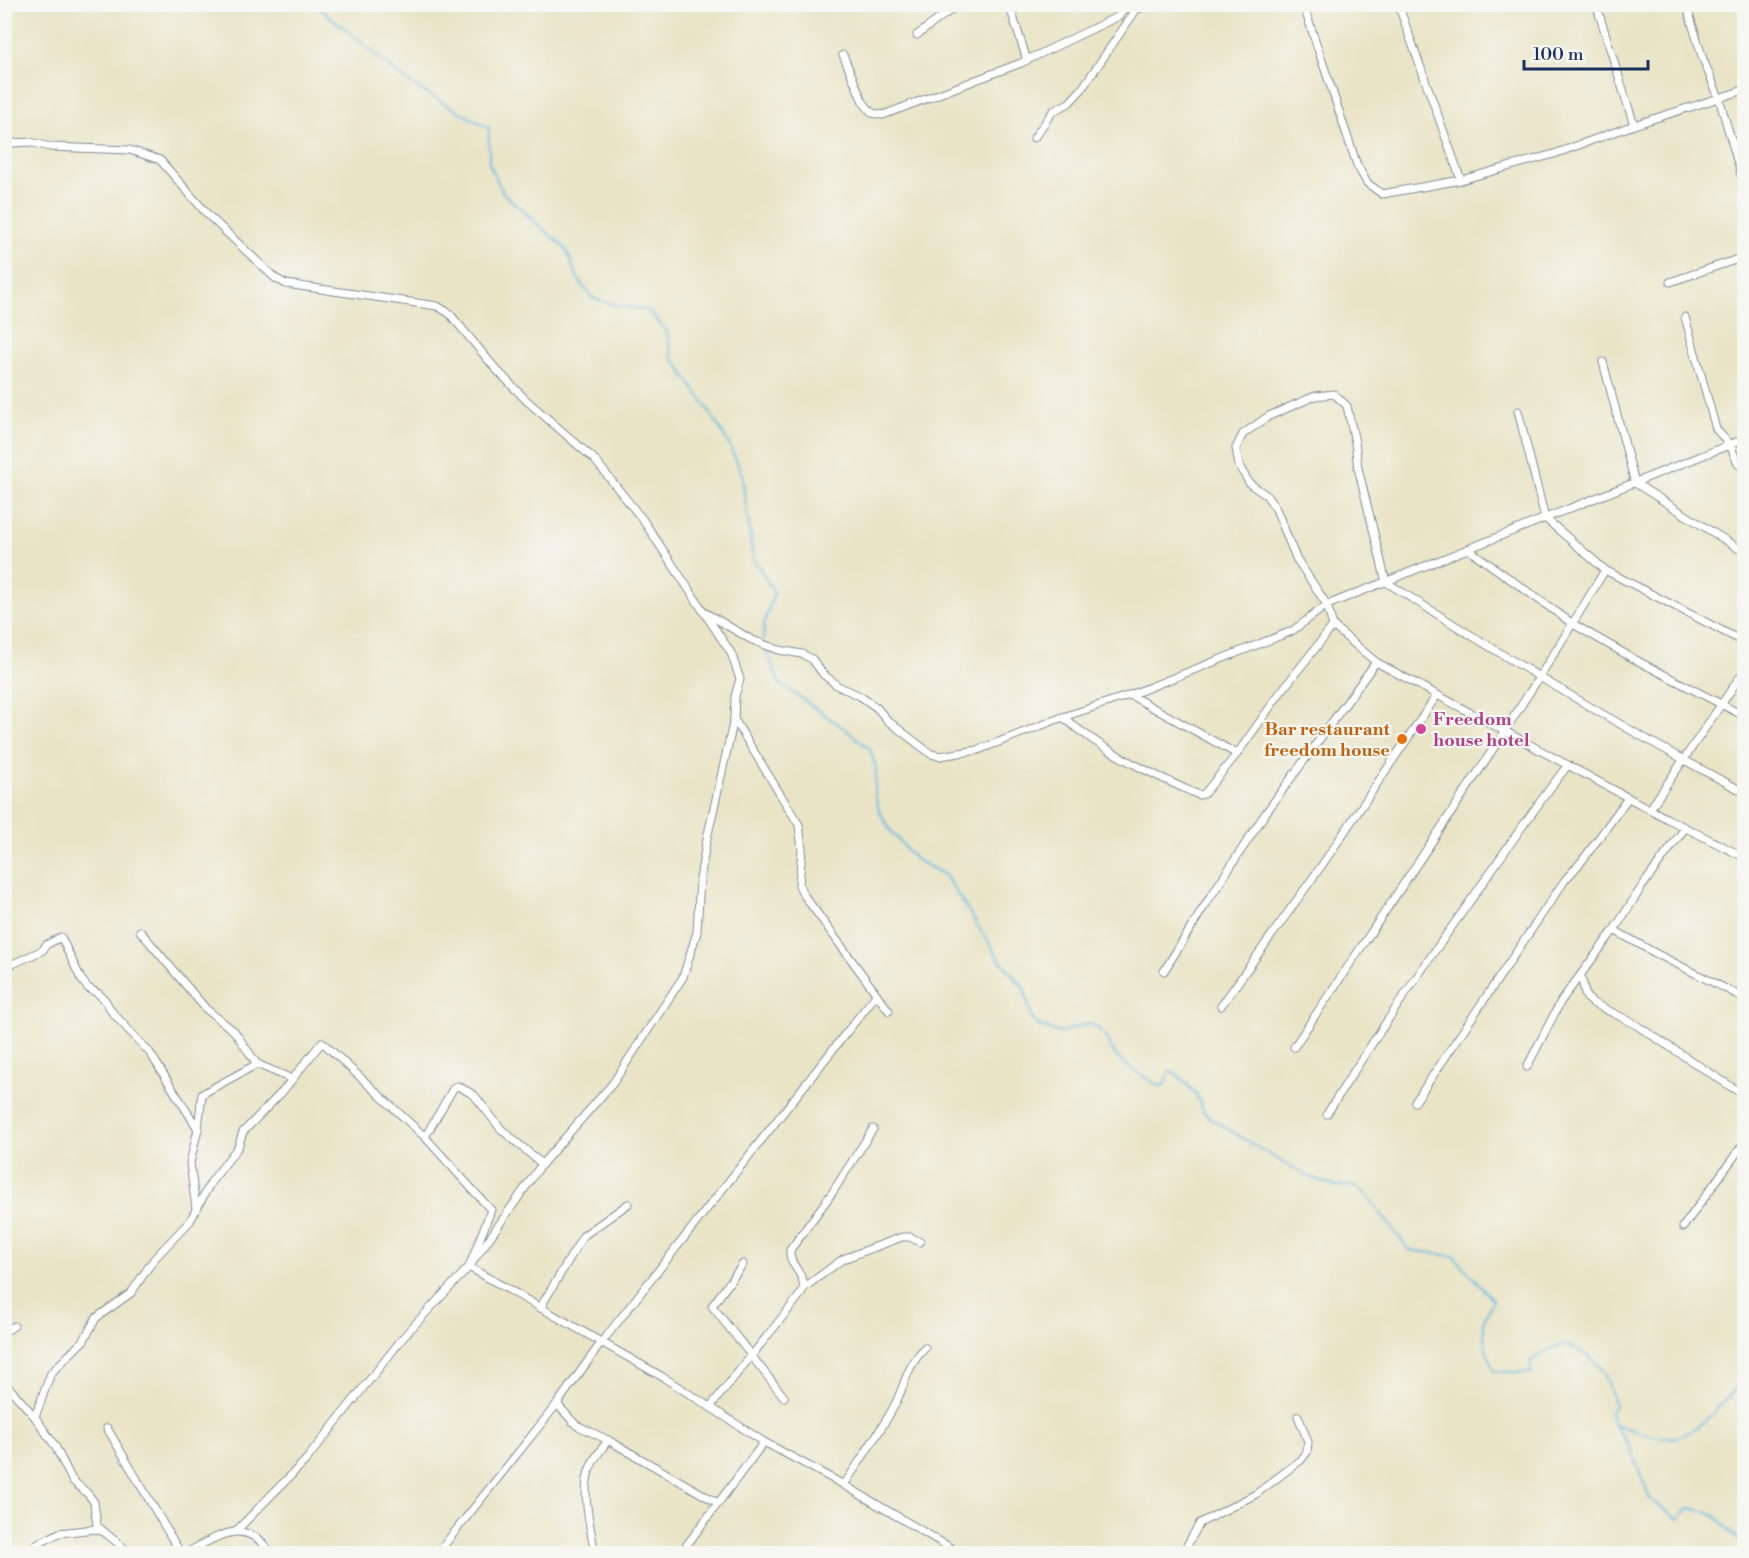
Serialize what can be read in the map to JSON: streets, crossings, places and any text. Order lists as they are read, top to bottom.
{
  "places": ["Freedom house hotel", "Bar restaurant freedom house"],
  "scale_bar": "100 m"
}
